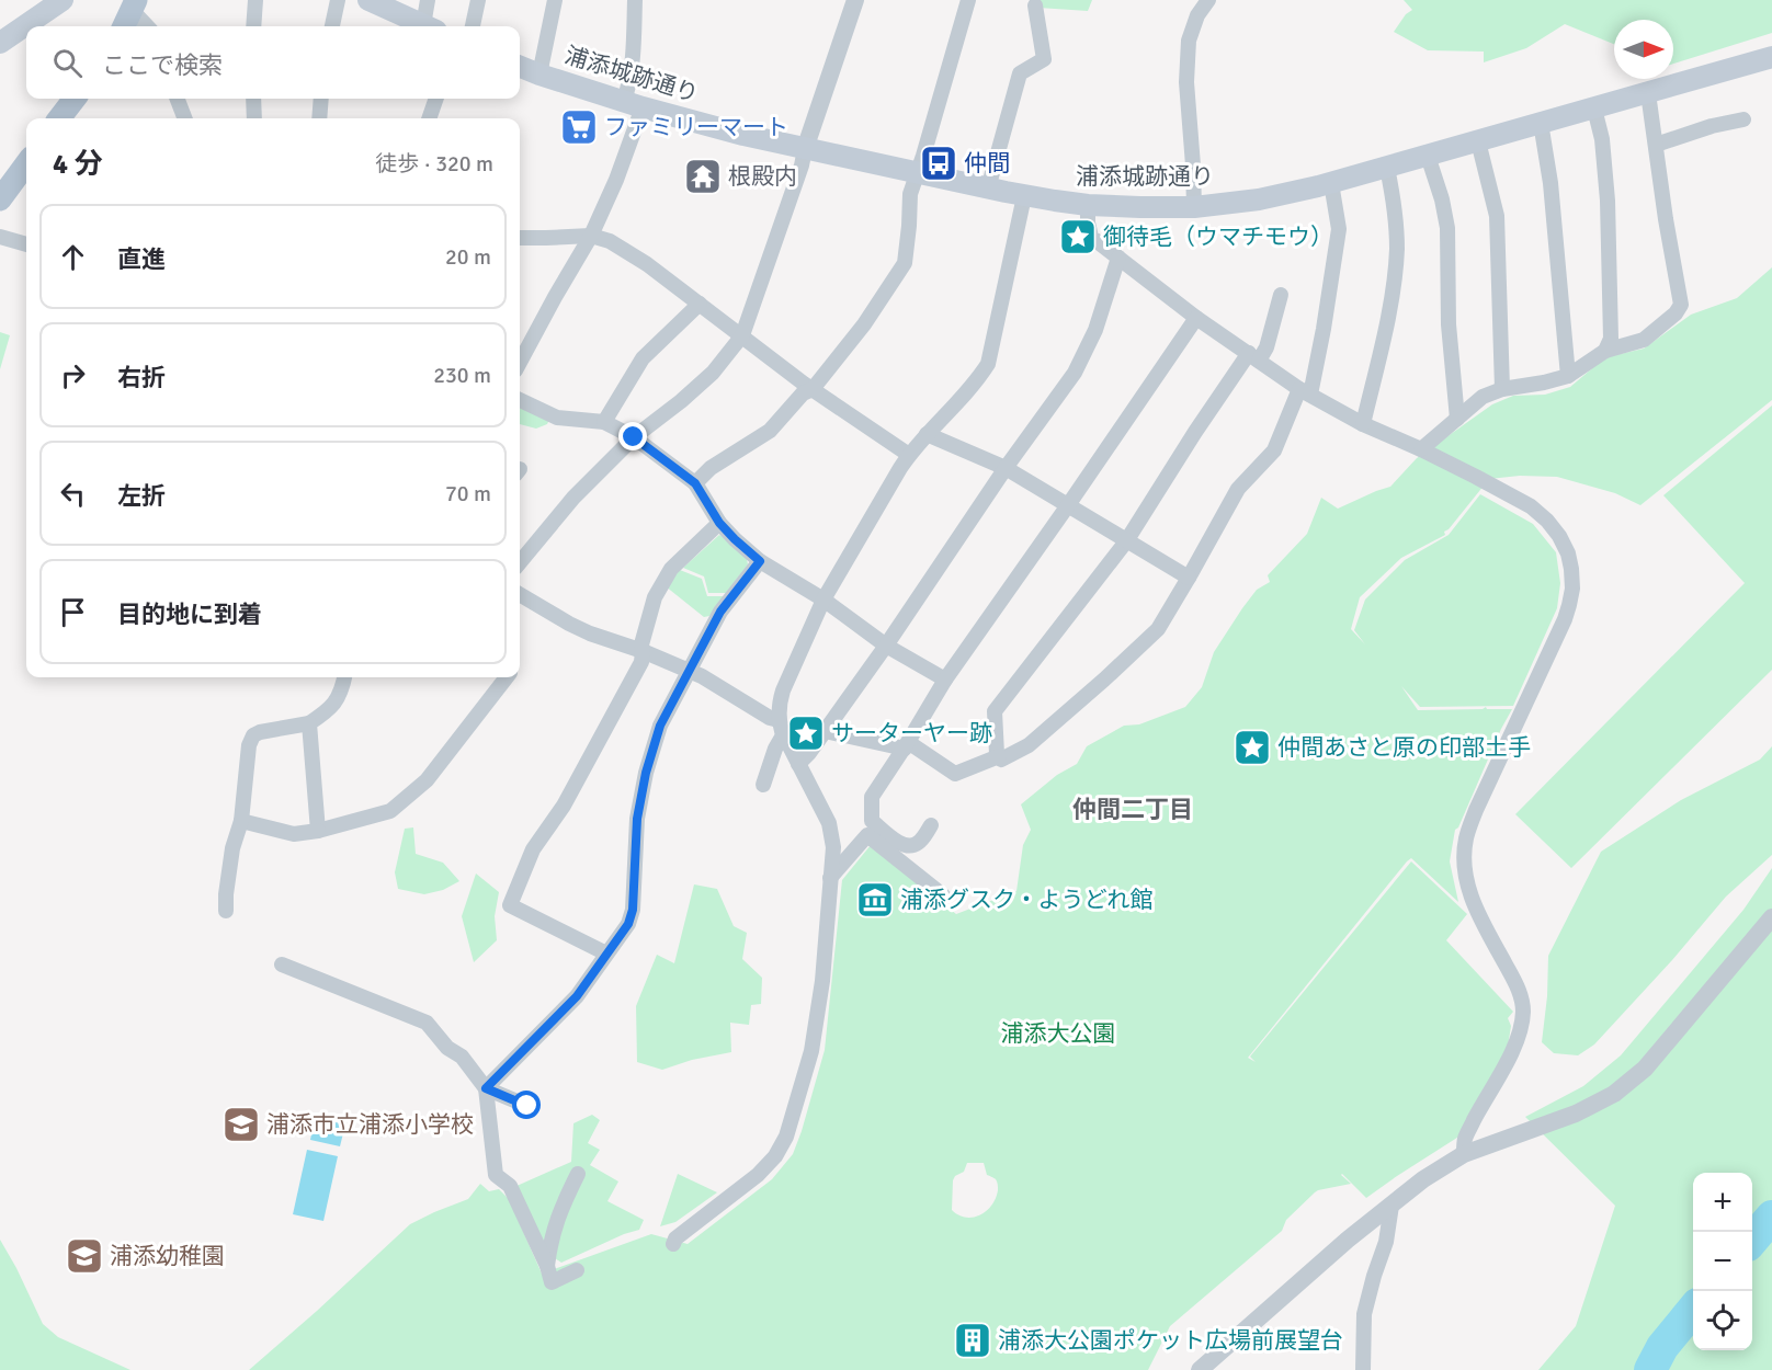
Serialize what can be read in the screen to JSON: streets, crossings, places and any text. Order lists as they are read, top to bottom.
{
  "streets": {
    "main road": ["浦添城跡通り"]
  },
  "districts": ["仲間二丁目"],
  "parks": ["浦添大公園"],
  "places": {
    "supermarket": ["ファミリーマート"],
    "bus stop": ["仲間"],
    "temple": ["根殿内"],
    "place": ["御待毛（ウマチモウ）", "サーターヤー跡", "仲間あさと原の印部土手"],
    "museum": ["浦添グスク・ようどれ館"],
    "school or university": ["浦添市立浦添小学校", "浦添幼稚園"],
    "building": ["浦添大公園ポケット広場前展望台"]
  },
  "north": "right",
  "page": {
    "search": "ここで検索",
    "heading": ["4 分", "徒歩 · 320 m"],
    "list": [
      ["直進", "20 m"],
      ["右折", "230 m"],
      ["左折", "70 m"],
      "目的地に到着"
    ],
    "map_buttons": ["+", "−"]
  }
}
